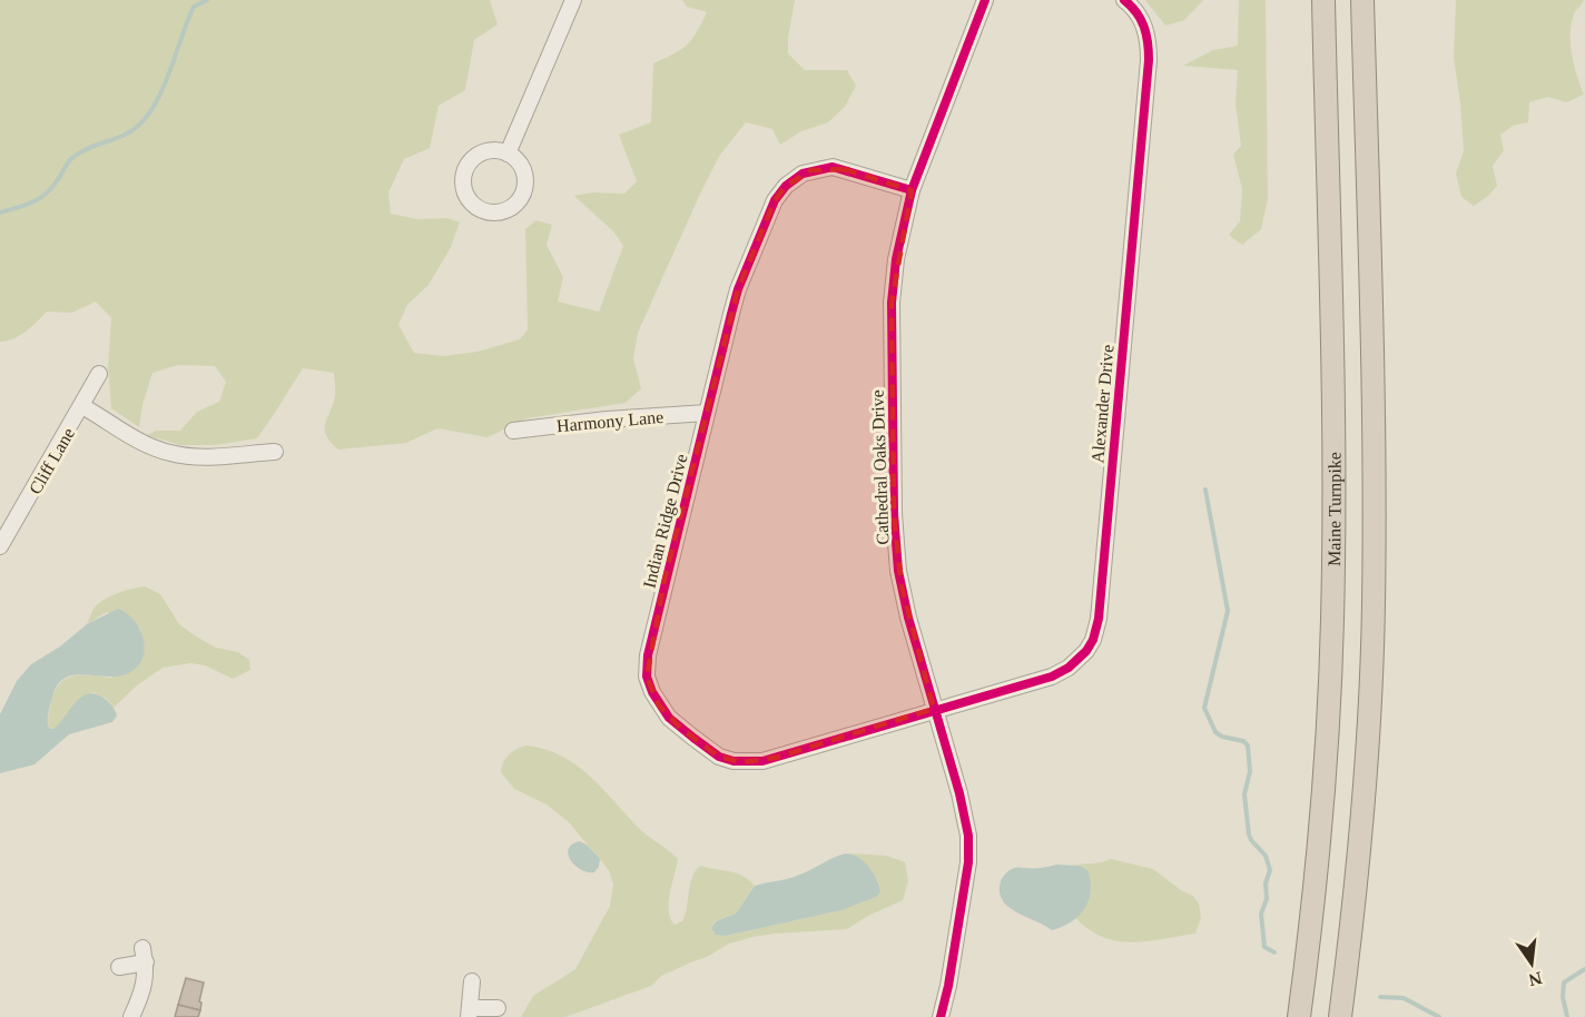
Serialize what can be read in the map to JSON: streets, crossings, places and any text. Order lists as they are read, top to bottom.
{
  "streets": {
    "highway": ["Maine Turnpike"],
    "street": [
      "Alexander Drive",
      "Harmony Lane",
      "Cliff Lane",
      "Cathedral Oaks Drive",
      "Indian Ridge Drive"
    ]
  },
  "crossings": [
    ["Alexander Drive", "Cathedral Oaks Drive"],
    ["Alexander Drive", "Indian Ridge Drive"],
    ["Harmony Lane", "Indian Ridge Drive"],
    ["Cathedral Oaks Drive", "Indian Ridge Drive"]
  ],
  "north": "bottom"
}
